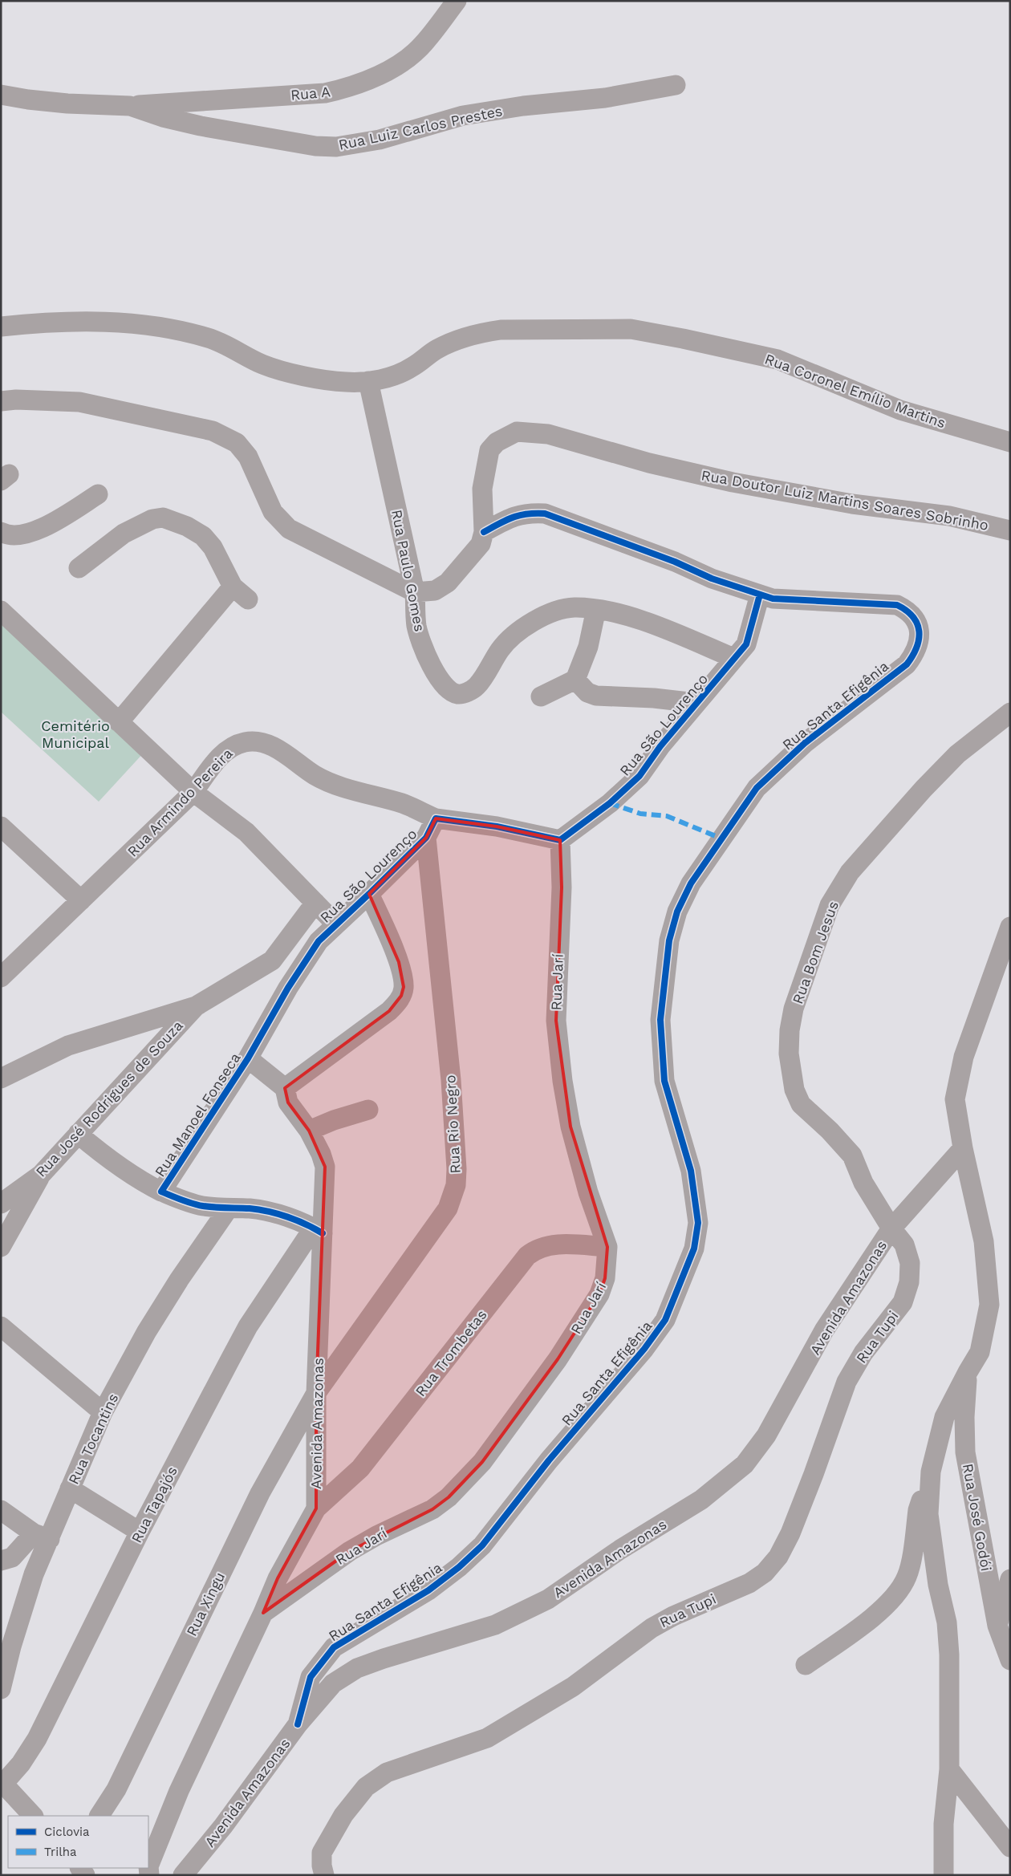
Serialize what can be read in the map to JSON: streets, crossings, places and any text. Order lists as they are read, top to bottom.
{
  "streets": {
    "street": [
      "Rua A",
      "Rua Luiz Carlos Prestes",
      "Rua Coronel Emílio Martins",
      "Rua Doutor Luiz Martins Soares Sobrinho",
      "Rua Paulo Gomes",
      "Rua Santa Efigênia",
      "Rua São Lourenço",
      "Rua Armindo Pereira",
      "Rua Bom Jesus",
      "Rua Jarí",
      "Rua José Rodrigues de Souza",
      "Rua Manoel Fonseca",
      "Rua Rio Negro",
      "Avenida Amazonas",
      "Rua Tupi",
      "Rua Trombetas",
      "Rua Tocantins",
      "Rua Tapajós",
      "Rua José Godói",
      "Rua Xingu"
    ]
  },
  "crossings": [
    ["Rua A", "Rua Luiz Carlos Prestes"],
    ["Rua Coronel Emílio Martins", "Rua Paulo Gomes"],
    ["Rua Doutor Luiz Martins Soares Sobrinho", "Rua Paulo Gomes"],
    ["Rua Doutor Luiz Martins Soares Sobrinho", "Rua Santa Efigênia"],
    ["Rua Paulo Gomes", "Rua São Lourenço"],
    ["Rua Santa Efigênia", "Rua São Lourenço"],
    ["Rua Santa Efigênia", "Avenida Amazonas"],
    ["Rua São Lourenço", "Rua Armindo Pereira"],
    ["Rua São Lourenço", "Rua Jarí"],
    ["Rua São Lourenço", "Rua Manoel Fonseca"],
    ["Rua São Lourenço", "Rua Rio Negro"],
    ["Rua Bom Jesus", "Avenida Amazonas"],
    ["Rua Bom Jesus", "Rua Tupi"],
    ["Rua Jarí", "Avenida Amazonas"],
    ["Rua Jarí", "Rua Trombetas"],
    ["Rua Manoel Fonseca", "Avenida Amazonas"],
    ["Rua Manoel Fonseca", "Rua Tocantins"],
    ["Rua Manoel Fonseca", "Rua Tapajós"],
    ["Rua Rio Negro", "Avenida Amazonas"],
    ["Rua Rio Negro", "Rua Xingu"],
    ["Avenida Amazonas", "Rua Tupi"],
    ["Avenida Amazonas", "Rua Trombetas"],
    ["Avenida Amazonas", "Rua Tapajós"],
    ["Avenida Amazonas", "Rua Xingu"]
  ],
  "parks": ["Cemitério Municipal"],
  "legend": ["Ciclovia", "Trilha"]
}
